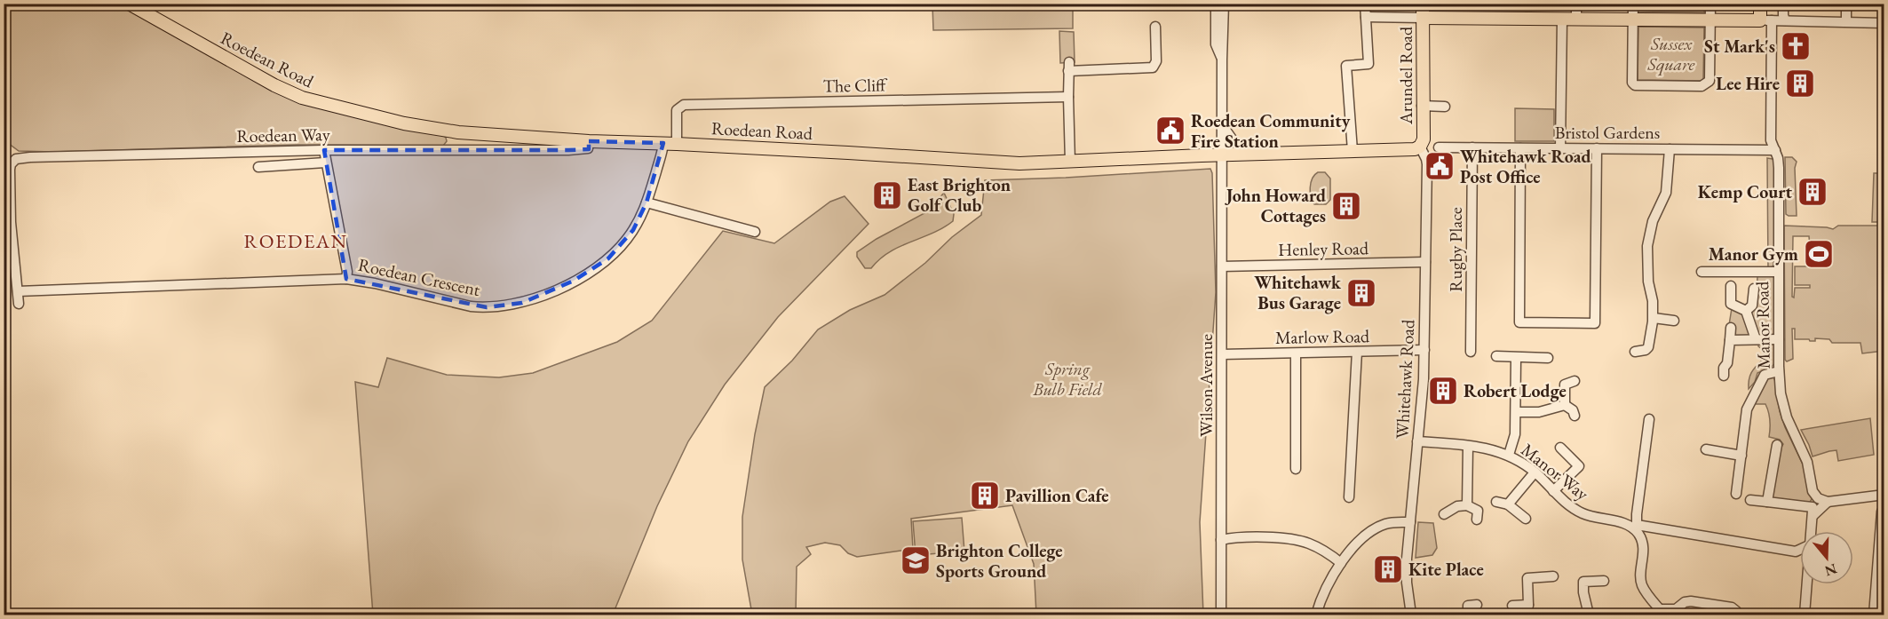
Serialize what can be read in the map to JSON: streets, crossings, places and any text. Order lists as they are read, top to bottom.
{
  "streets": {
    "main road": ["Roedean Road", "Arundel Road"],
    "street": [
      "The Cliff",
      "Bristol Gardens",
      "Roedean Way",
      "Henley Road",
      "Rugby Place",
      "Roedean Crescent",
      "Manor Road",
      "Marlow Road",
      "Whitehawk Road",
      "Wilson Avenue",
      "Manor Way"
    ]
  },
  "crossings": [
    ["Roedean Road", "Arundel Road"],
    ["Roedean Road", "The Cliff"],
    ["Roedean Road", "Roedean Way"],
    ["Roedean Road", "Roedean Crescent"],
    ["Roedean Road", "Whitehawk Road"],
    ["Roedean Road", "Wilson Avenue"],
    ["Arundel Road", "Whitehawk Road"],
    ["Bristol Gardens", "Rugby Place"],
    ["Bristol Gardens", "Manor Road"],
    ["Roedean Way", "Roedean Crescent"],
    ["Henley Road", "Whitehawk Road"],
    ["Henley Road", "Wilson Avenue"],
    ["Marlow Road", "Whitehawk Road"],
    ["Marlow Road", "Wilson Avenue"],
    ["Whitehawk Road", "Manor Way"]
  ],
  "districts": ["ROEDEAN"],
  "parks": ["Sussex Square", "Spring Bulb Field"],
  "places": {
    "church": ["St Mark's"],
    "building": [
      "Lee Hire",
      "Kemp Court",
      "East Brighton Golf Club",
      "John Howard Cottages",
      "Whitehawk Bus Garage",
      "Robert Lodge",
      "Pavillion Cafe",
      "Kite Place"
    ],
    "public building": ["Roedean Community Fire Station", "Whitehawk Road Post Office"],
    "sports": ["Manor Gym"],
    "school or university": ["Brighton College Sports Ground"]
  },
  "north": "bottom"
}
